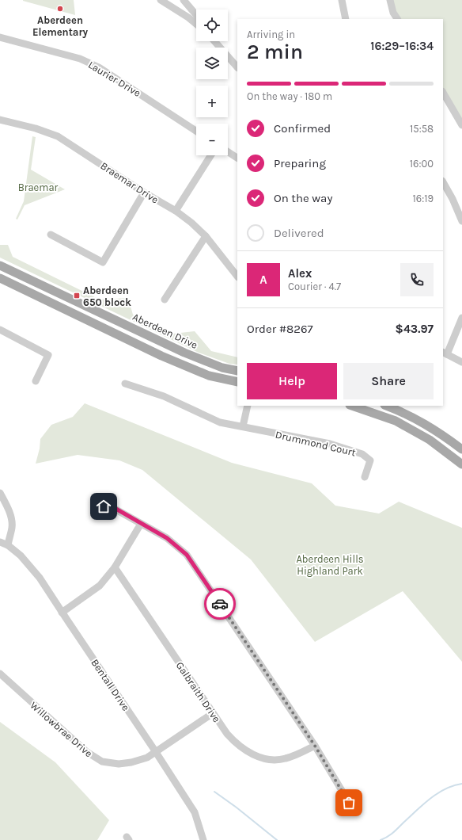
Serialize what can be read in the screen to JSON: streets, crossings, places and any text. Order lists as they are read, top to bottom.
{
  "streets": {
    "main road": ["Aberdeen Drive"],
    "street": [
      "Laurier Drive",
      "Braemar Drive",
      "Drummond Court",
      "Bentall Drive",
      "Galbraith Drive",
      "Willowbrae Drive"
    ]
  },
  "crossings": [
    ["Bentall Drive", "Willowbrae Drive"],
    ["Galbraith Drive", "Willowbrae Drive"]
  ],
  "parks": ["Braemar", "Aberdeen Hills Highland Park"],
  "places": {
    "other": ["Aberdeen Elementary"],
    "transit": ["Aberdeen 650 block"]
  },
  "page": {
    "map_buttons": ["+", "−"],
    "heading": ["2 min", "Arriving in", "16:29–16:34"],
    "panel": [
      "Alex",
      "Courier · 4.7",
      "Order #8267",
      "$43.97"
    ],
    "bar": "On the way · 180 m",
    "list": [
      ["Confirmed", "15:58"],
      ["Preparing", "16:00"],
      ["On the way", "16:19"],
      "Delivered"
    ],
    "round": "A",
    "buttons": ["Help", "Share"]
  }
}
